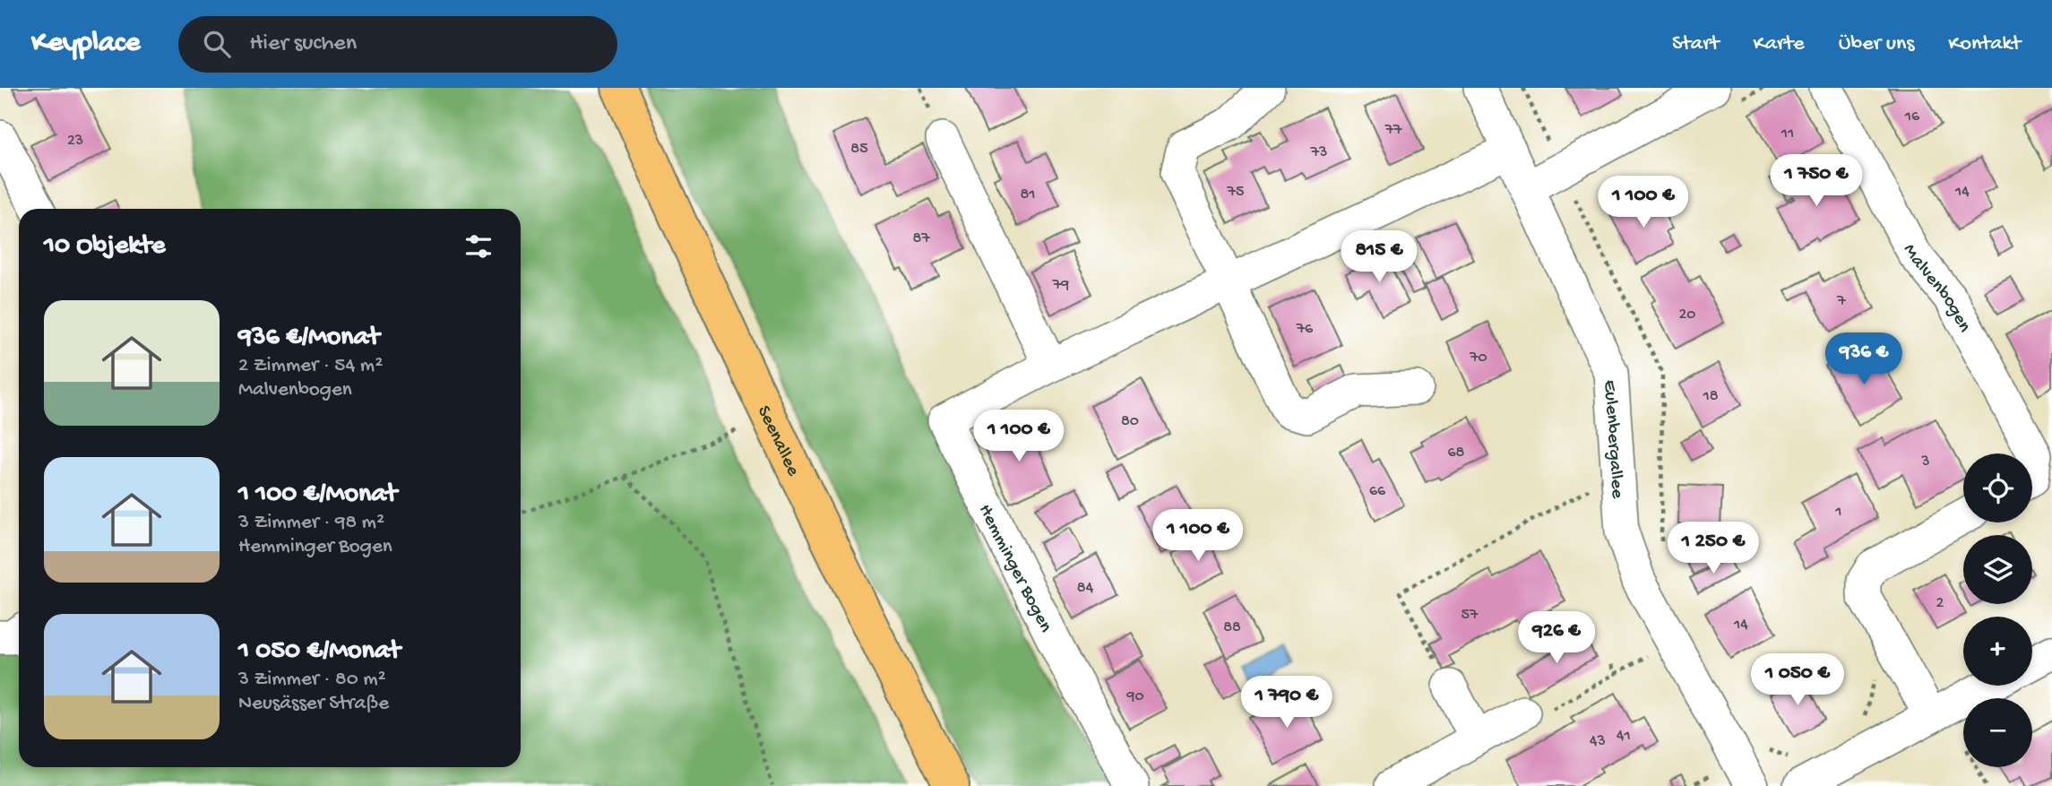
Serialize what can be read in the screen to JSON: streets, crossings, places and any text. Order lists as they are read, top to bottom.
{
  "streets": {
    "main road": ["Seenallee"],
    "street": ["Malvenbogen", "Eulenbergallee", "Hemminger Bogen"]
  },
  "crossings": [
    ["Eulenbergallee", "Hemminger Bogen"]
  ],
  "house_numbers": [
    "16",
    "77",
    "11",
    "23",
    "85",
    "73",
    "75",
    "14",
    "81",
    "87",
    "79",
    "7",
    "20",
    "76",
    "70",
    "18",
    "80",
    "68",
    "3",
    "66",
    "1",
    "84",
    "2",
    "57",
    "14",
    "88",
    "90",
    "41",
    "43"
  ],
  "page": {
    "header": "Keyplace",
    "search": "Hier suchen",
    "nav": [
      "Start",
      "Karte",
      "Über uns",
      "Kontakt"
    ],
    "price": [
      "1 750 €",
      "1 100 €",
      "815 €",
      "936 €",
      "1 100 €",
      "1 100 €",
      "1 250 €",
      "926 €",
      "1 050 €",
      "1 790 €"
    ],
    "heading": "10 Objekte",
    "list": [
      {
        "name": "936 €/Monat",
        "note": "2 Zimmer · 54 m² · Malvenbogen"
      },
      {
        "name": "1 100 €/Monat",
        "note": "3 Zimmer · 98 m² · Hemminger Bogen"
      },
      {
        "name": "1 050 €/Monat",
        "note": "3 Zimmer · 80 m² · Neusässer Straße"
      }
    ],
    "map_buttons": ["+", "−"]
  }
}
